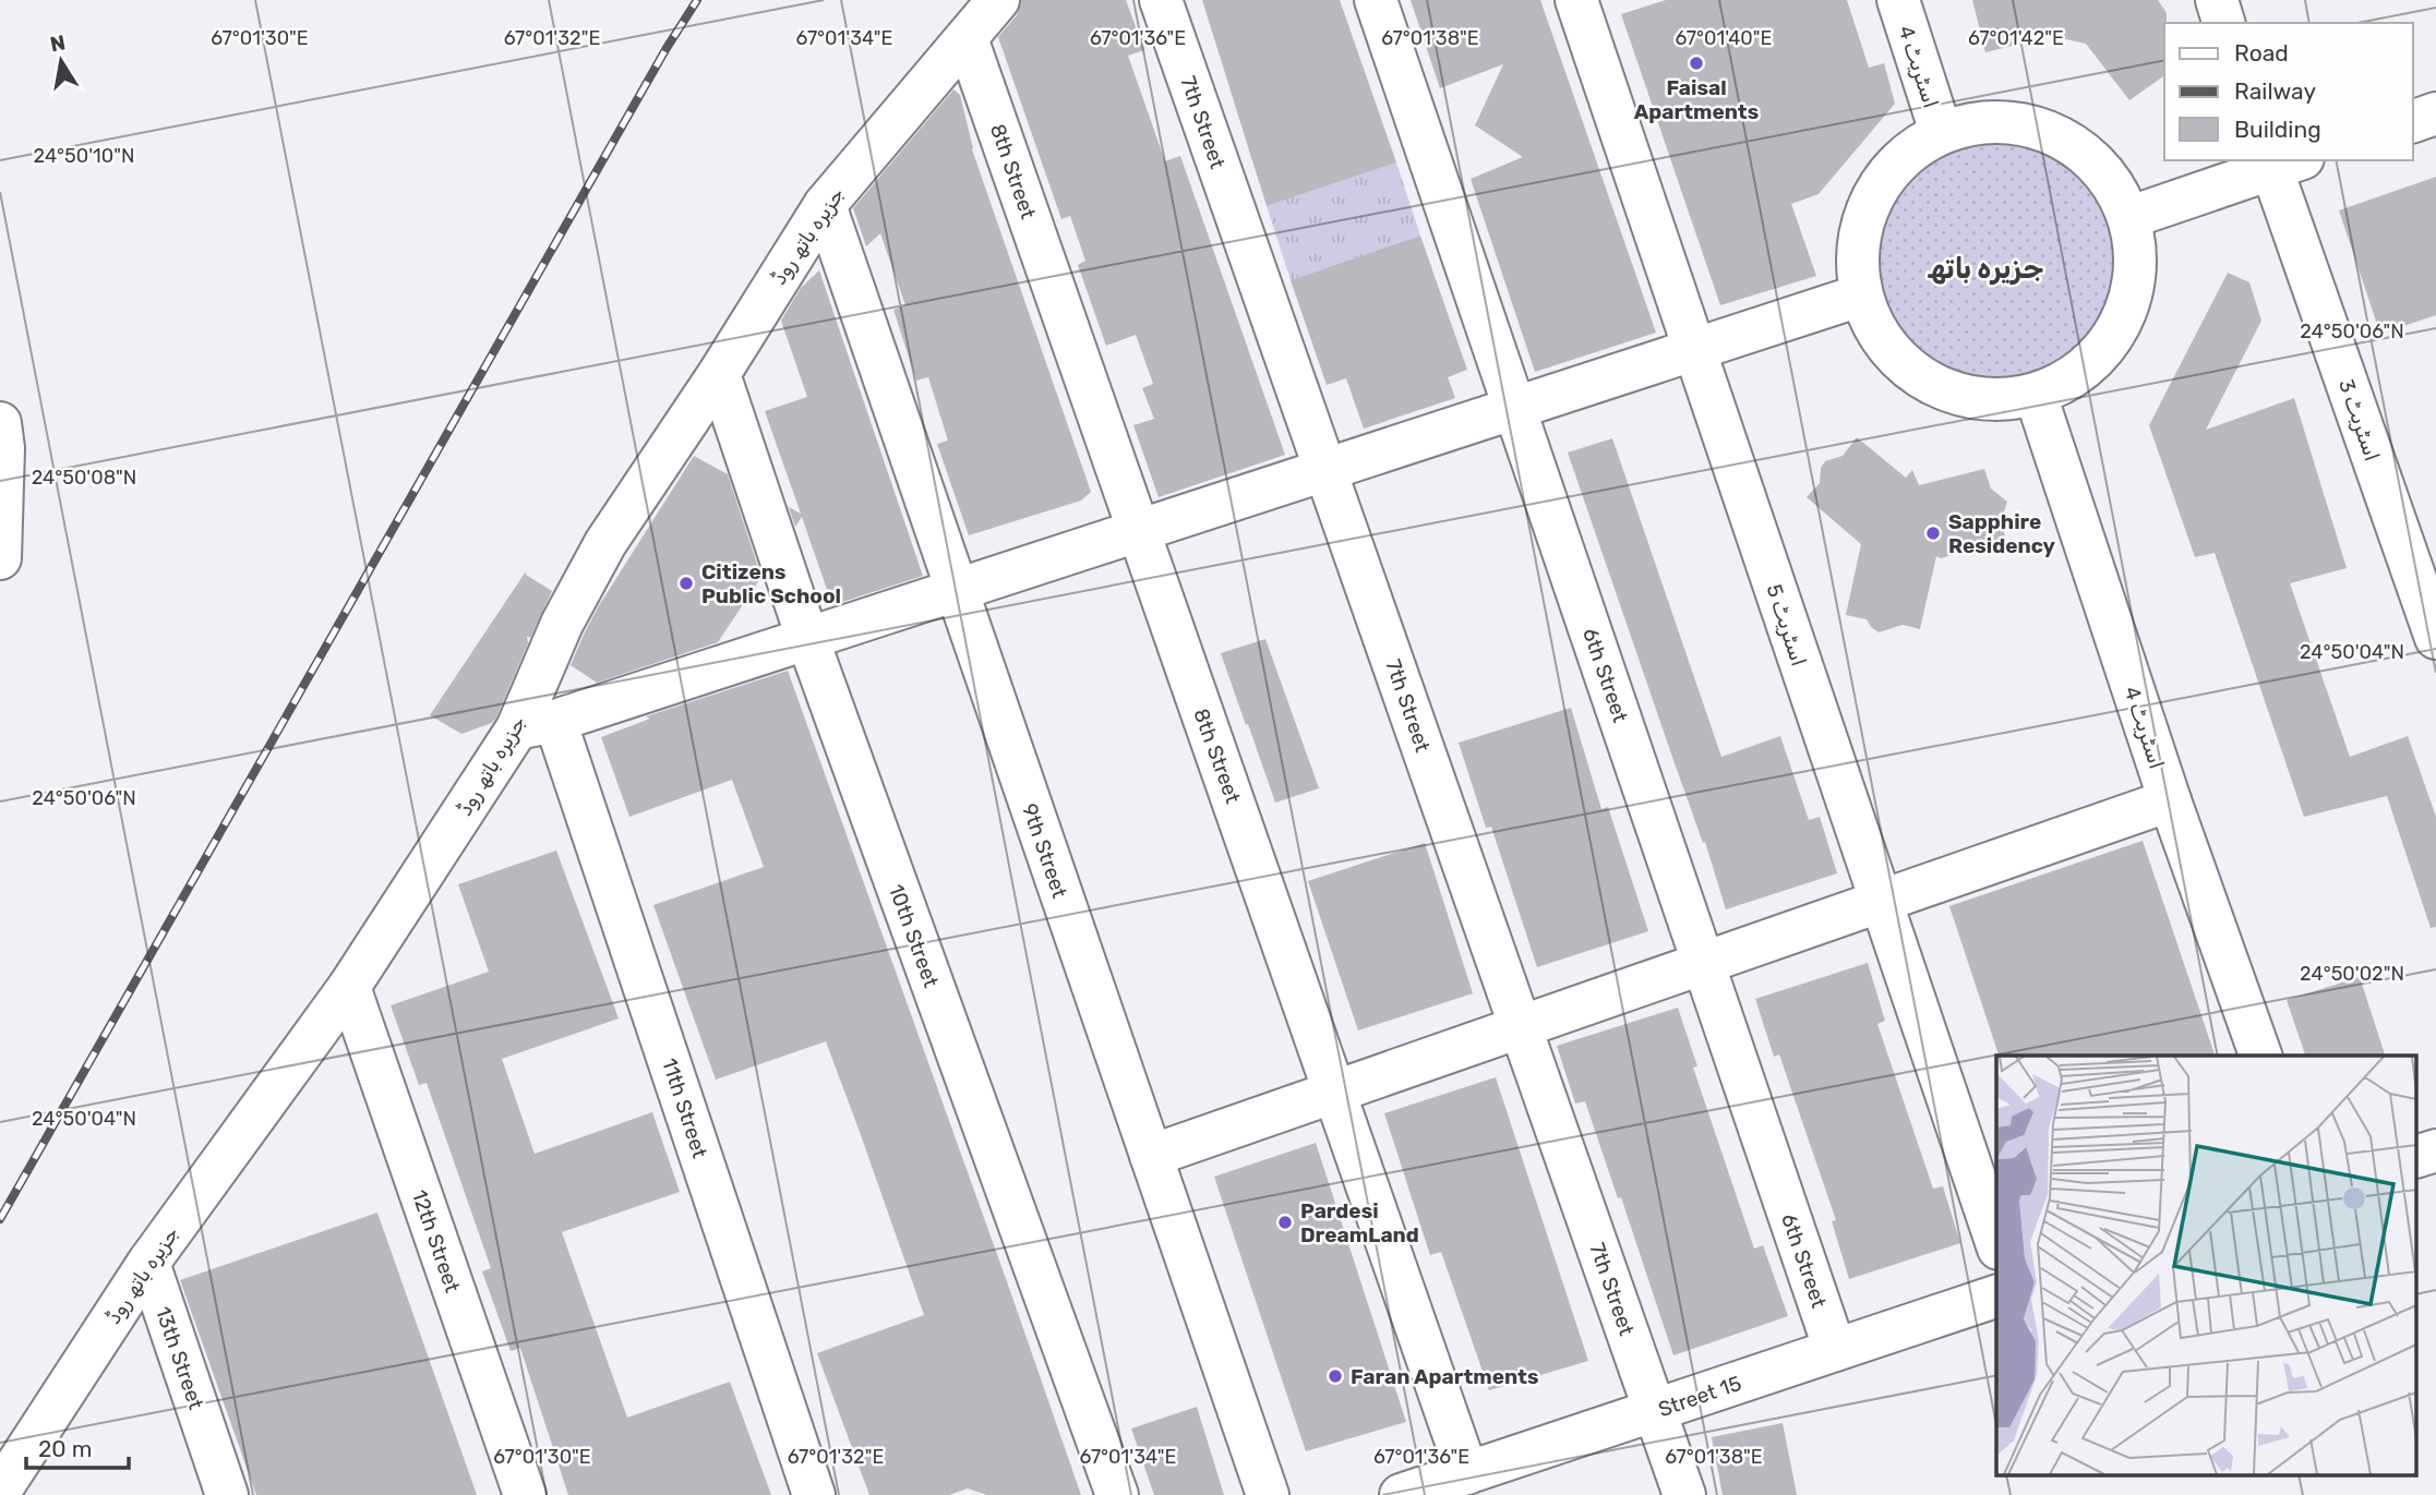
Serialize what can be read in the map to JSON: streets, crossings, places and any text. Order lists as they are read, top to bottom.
{
  "streets": {
    "street": [
      "اسٹریٹ 4",
      "7th Street",
      "8th Street",
      "جزیرہ باتھ روڈ",
      "اسٹریٹ 3",
      "اسٹریٹ 5",
      "6th Street",
      "9th Street",
      "10th Street",
      "11th Street",
      "12th Street",
      "13th Street",
      "Street 15"
    ]
  },
  "crossings": [
    ["7th Street", "Street 15"],
    ["8th Street", "جزیرہ باتھ روڈ"],
    ["8th Street", "Street 15"],
    ["جزیرہ باتھ روڈ", "9th Street"],
    ["جزیرہ باتھ روڈ", "10th Street"],
    ["جزیرہ باتھ روڈ", "11th Street"],
    ["جزیرہ باتھ روڈ", "12th Street"],
    ["جزیرہ باتھ روڈ", "13th Street"],
    ["6th Street", "Street 15"]
  ],
  "districts": ["جزیرہ باتھ"],
  "places": [
    "Faisal Apartments",
    "Sapphire Residency",
    "Citizens Public School",
    "Pardesi DreamLand",
    "Faran Apartments"
  ],
  "legend": ["Road", "Railway", "Building"],
  "scale_bar": "20 m",
  "north": "top",
  "coordinates": [
    "67°01'30\"E",
    "67°01'32\"E",
    "67°01'34\"E",
    "67°01'36\"E",
    "67°01'38\"E",
    "67°01'40\"E",
    "67°01'42\"E",
    "24°50'10\"N",
    "24°50'06\"N",
    "24°50'08\"N",
    "24°50'04\"N",
    "24°50'02\"N"
  ]
}
